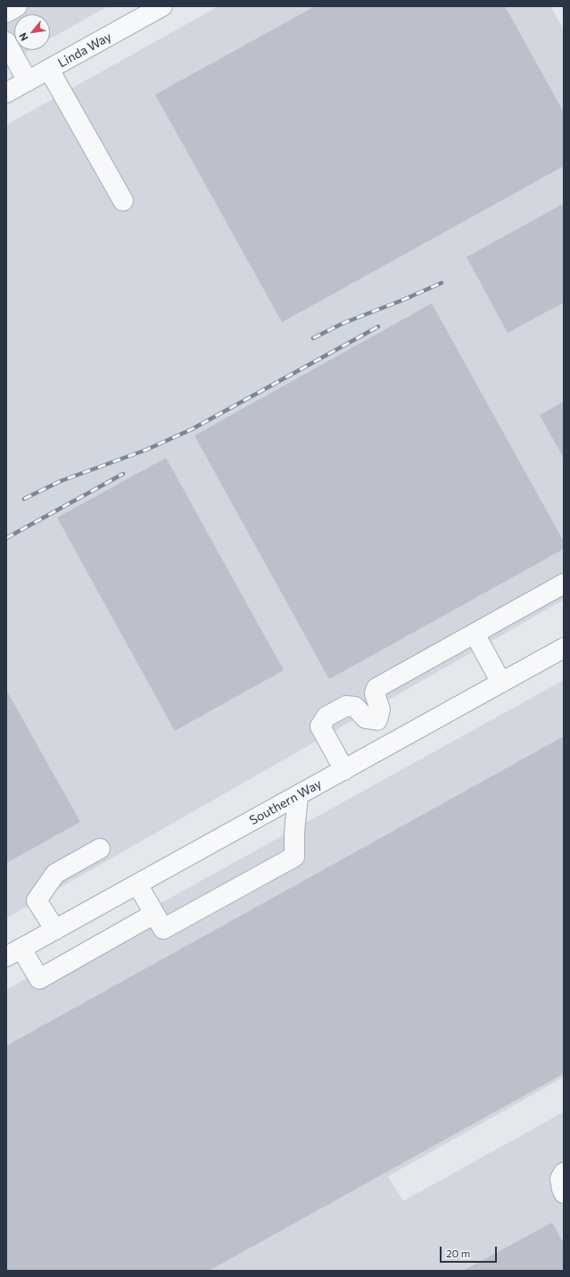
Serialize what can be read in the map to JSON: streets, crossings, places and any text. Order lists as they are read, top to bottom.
{
  "streets": {
    "street": ["Linda Way", "Southern Way"]
  },
  "scale_bar": "20 m",
  "north": "bottom left"
}
